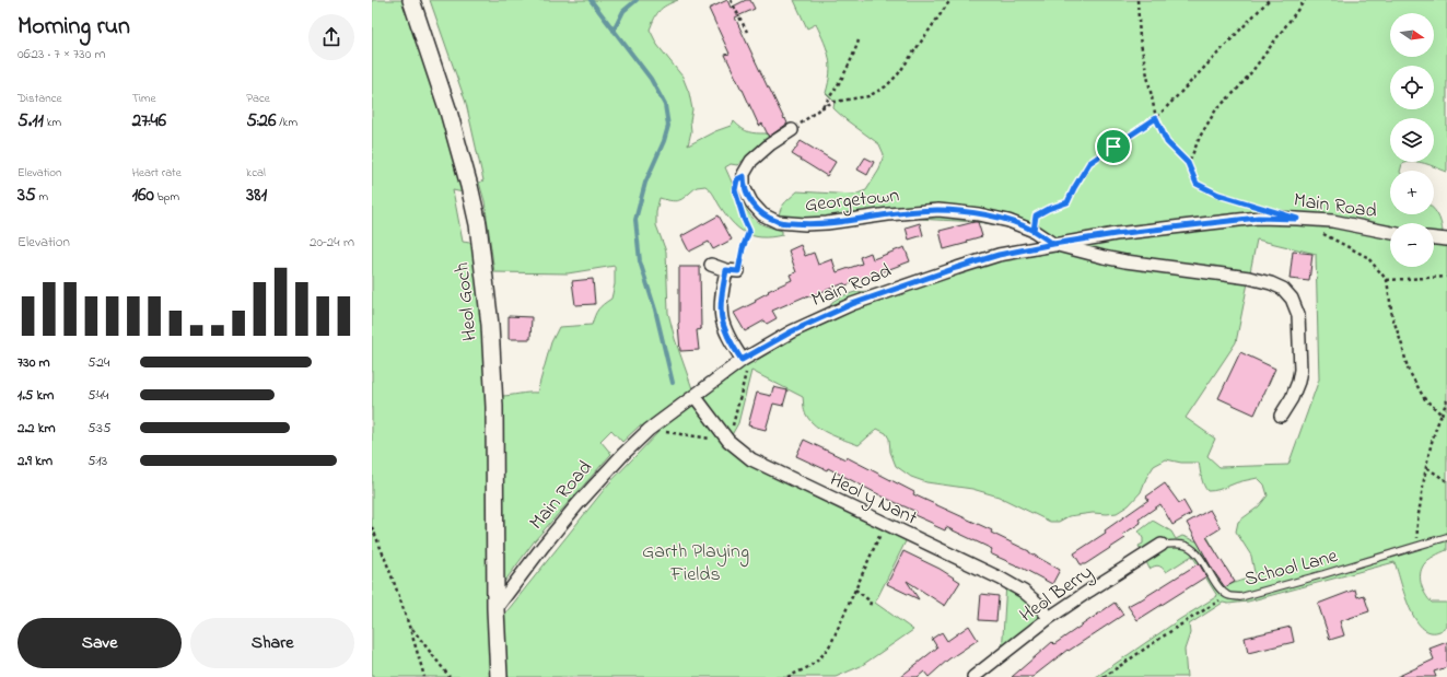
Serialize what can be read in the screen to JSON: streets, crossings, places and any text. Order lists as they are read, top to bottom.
{
  "streets": {
    "street": [
      "Georgetown",
      "Main Road",
      "Heol Goch",
      "Heol y Nant",
      "Heol Berry"
    ],
    "lane": ["School Lane"]
  },
  "crossings": [
    ["Georgetown", "Main Road"],
    ["Main Road", "Heol Goch"],
    ["Main Road", "Heol y Nant"],
    ["Heol y Nant", "Heol Berry"],
    ["School Lane", "Heol Berry"]
  ],
  "parks": ["Garth Playing Fields"],
  "north": "right",
  "page": {
    "heading": ["Morning run", "06:23 · 7 × 730 m"],
    "map_buttons": ["+", "−"],
    "stats": [
      ["Distance", "5.11 km"],
      ["Time", "27:46"],
      ["Pace", "5:26 /km"],
      ["Elevation", "35 m"],
      ["Heart rate", "160 bpm"],
      ["kcal", "381"]
    ],
    "chart": ["Elevation", "20–24 m"],
    "list": [
      {
        "name": "730 m",
        "note": "5:24"
      },
      {
        "name": "1.5 km",
        "note": "5:44"
      },
      {
        "name": "2.2 km",
        "note": "5:35"
      },
      {
        "name": "2.9 km",
        "note": "5:13"
      }
    ],
    "buttons": ["Save", "Share"]
  }
}
